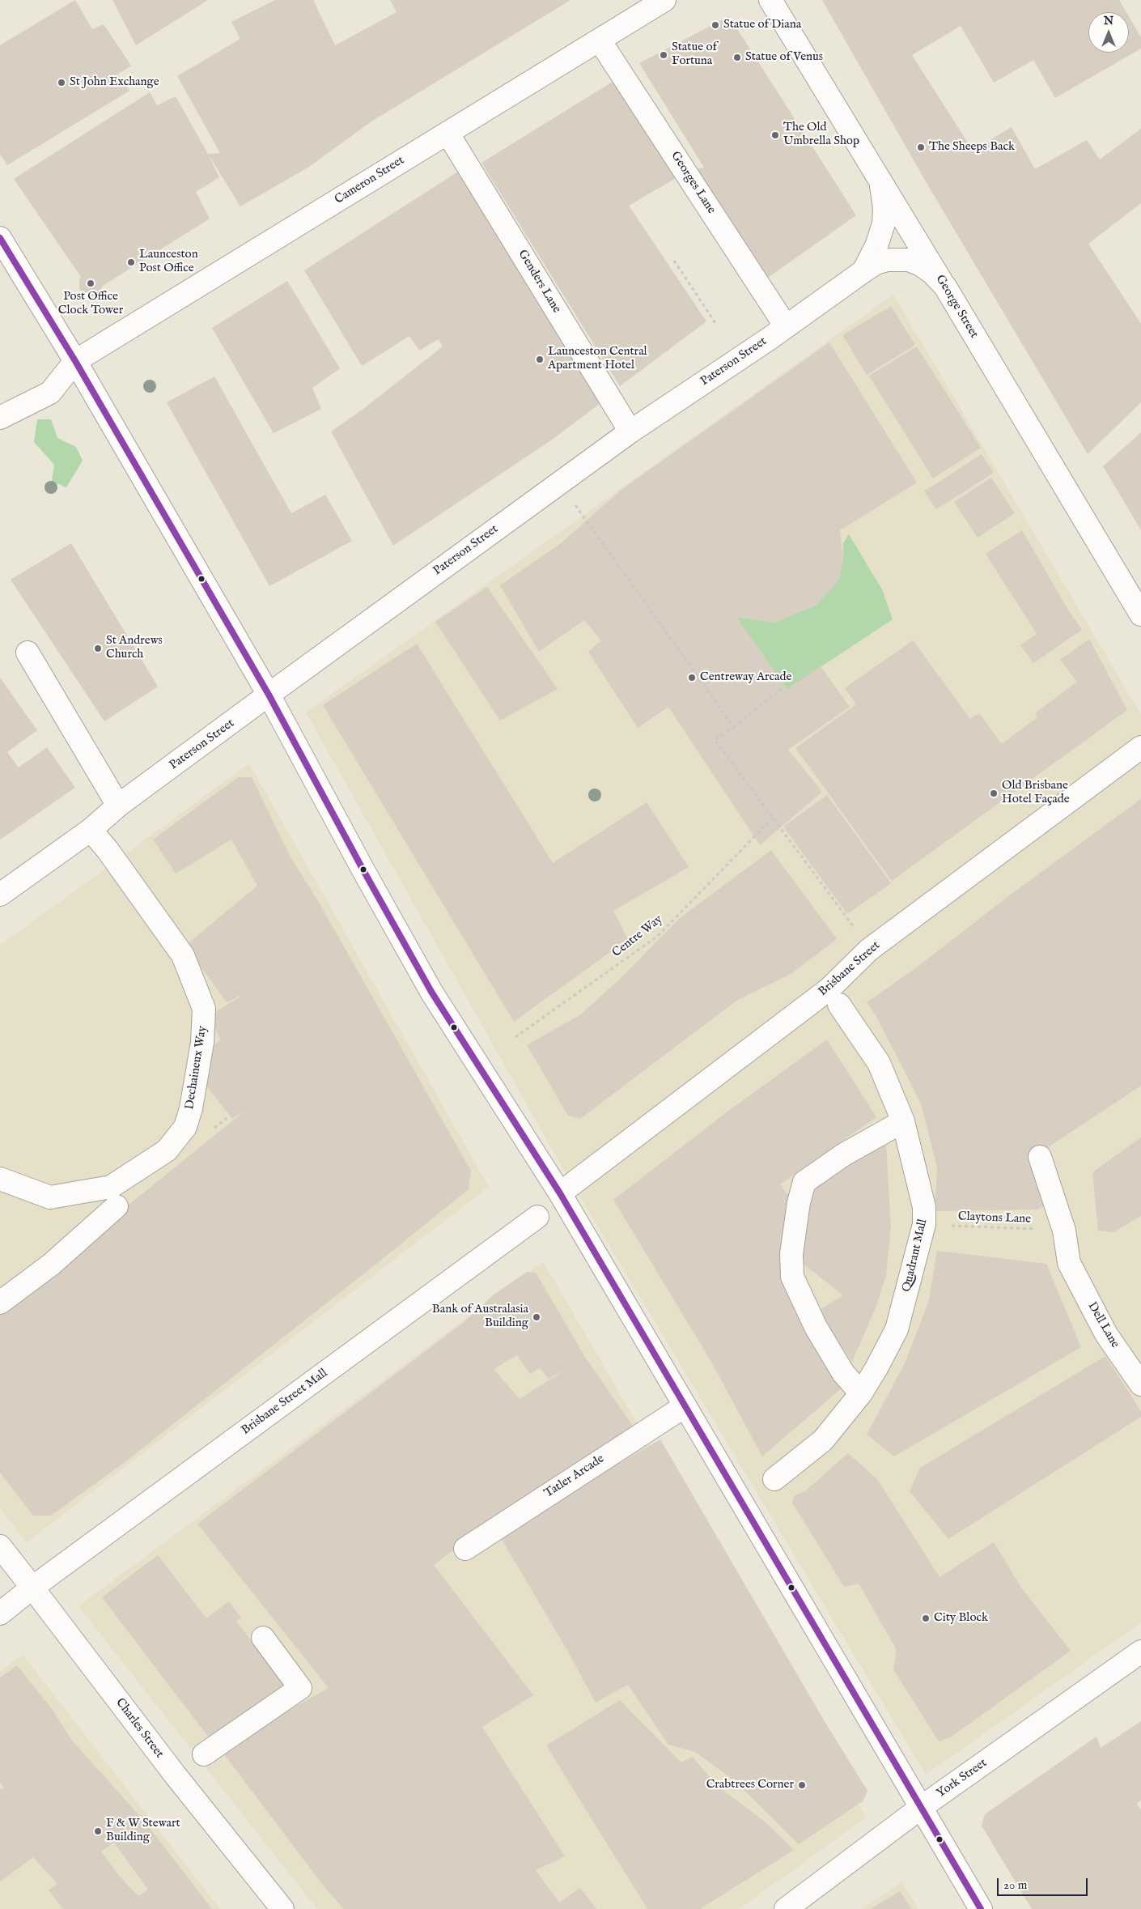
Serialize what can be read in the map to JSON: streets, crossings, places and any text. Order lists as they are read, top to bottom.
{
  "streets": {
    "main road": [
      "Cameron Street",
      "Georges Lane",
      "Genders Lane",
      "George Street",
      "Paterson Street",
      "Brisbane Street",
      "Dechaineux Way",
      "Quadrant Mall",
      "Dell Lane",
      "Brisbane Street Mall",
      "Tatler Arcade",
      "Charles Street",
      "York Street"
    ],
    "path": ["Centre Way", "Claytons Lane"]
  },
  "crossings": [
    ["Cameron Street", "Georges Lane"],
    ["Cameron Street", "Genders Lane"],
    ["Georges Lane", "Paterson Street"],
    ["Genders Lane", "Paterson Street"],
    ["George Street", "Paterson Street"],
    ["Paterson Street", "Dechaineux Way"],
    ["Claytons Lane", "Quadrant Mall"],
    ["Claytons Lane", "Dell Lane"],
    ["Brisbane Street Mall", "Charles Street"]
  ],
  "places": [
    "Statue of Diana",
    "Statue of Fortuna",
    "Statue of Venus",
    "St John Exchange",
    "The Old Umbrella Shop",
    "The Sheeps Back",
    "Launceston Post Office",
    "Post Office Clock Tower",
    "Launceston Central Apartment Hotel",
    "St Andrews Church",
    "Centreway Arcade",
    "Old Brisbane Hotel Façade",
    "Bank of Australasia Building",
    "City Block",
    "Crabtrees Corner",
    "F & W Stewart Building"
  ],
  "scale_bar": "20 m",
  "north": "top"
}
